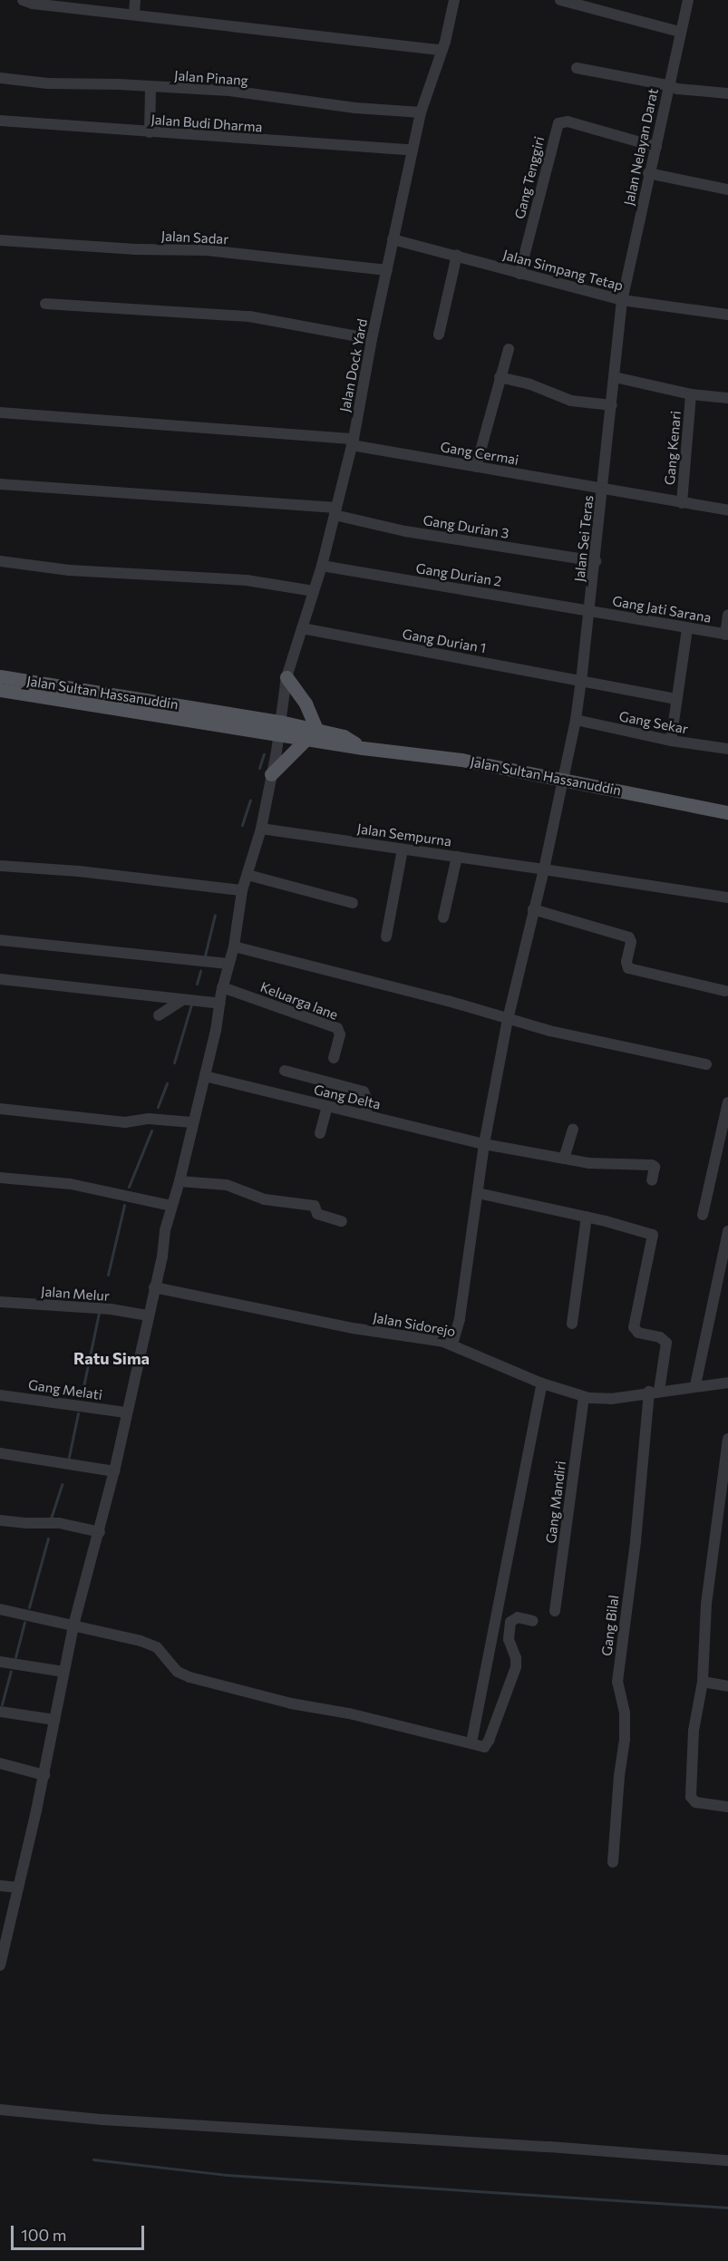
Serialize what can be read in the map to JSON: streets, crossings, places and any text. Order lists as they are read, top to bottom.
{
  "streets": {
    "main road": ["Jalan Sultan Hassanuddin"],
    "street": [
      "Jalan Pinang",
      "Jalan Budi Dharma",
      "Jalan Nelayan Darat",
      "Gang Tenggiri",
      "Jalan Sadar",
      "Jalan Simpang Tetap",
      "Jalan Dock Yard",
      "Gang Kenari",
      "Gang Cermai",
      "Gang Durian 3",
      "Jalan Sei Teras",
      "Gang Durian 2",
      "Gang Jati Sarana",
      "Gang Durian 1",
      "Gang Sekar",
      "Jalan Sempurna",
      "Keluarga lane",
      "Gang Delta",
      "Jalan Melur",
      "Jalan Sidorejo",
      "Gang Melati",
      "Gang Mandiri",
      "Gang Bilal"
    ]
  },
  "crossings": [
    ["Jalan Pinang", "Jalan Dock Yard"],
    ["Jalan Budi Dharma", "Jalan Dock Yard"],
    ["Jalan Nelayan Darat", "Gang Tenggiri"],
    ["Jalan Nelayan Darat", "Jalan Simpang Tetap"],
    ["Jalan Nelayan Darat", "Jalan Sei Teras"],
    ["Gang Tenggiri", "Jalan Simpang Tetap"],
    ["Jalan Sadar", "Jalan Dock Yard"],
    ["Jalan Simpang Tetap", "Jalan Dock Yard"],
    ["Jalan Simpang Tetap", "Jalan Sei Teras"],
    ["Jalan Dock Yard", "Gang Cermai"],
    ["Jalan Dock Yard", "Gang Durian 3"],
    ["Jalan Dock Yard", "Gang Durian 2"],
    ["Jalan Dock Yard", "Gang Durian 1"],
    ["Jalan Dock Yard", "Jalan Sultan Hassanuddin"],
    ["Jalan Dock Yard", "Jalan Sempurna"],
    ["Jalan Dock Yard", "Keluarga lane"],
    ["Jalan Dock Yard", "Gang Delta"],
    ["Jalan Dock Yard", "Jalan Melur"],
    ["Jalan Dock Yard", "Jalan Sidorejo"],
    ["Jalan Dock Yard", "Gang Melati"],
    ["Gang Kenari", "Gang Cermai"],
    ["Gang Cermai", "Jalan Sei Teras"],
    ["Gang Durian 3", "Jalan Sei Teras"],
    ["Jalan Sei Teras", "Gang Durian 2"],
    ["Jalan Sei Teras", "Gang Jati Sarana"],
    ["Jalan Sei Teras", "Gang Durian 1"],
    ["Jalan Sei Teras", "Jalan Sultan Hassanuddin"],
    ["Jalan Sei Teras", "Gang Sekar"],
    ["Jalan Sei Teras", "Jalan Sempurna"],
    ["Jalan Sei Teras", "Gang Delta"],
    ["Jalan Sei Teras", "Jalan Sidorejo"],
    ["Gang Durian 2", "Gang Jati Sarana"],
    ["Jalan Sidorejo", "Gang Mandiri"],
    ["Jalan Sidorejo", "Gang Bilal"]
  ],
  "districts": ["Ratu Sima"],
  "scale_bar": "100 m"
}
